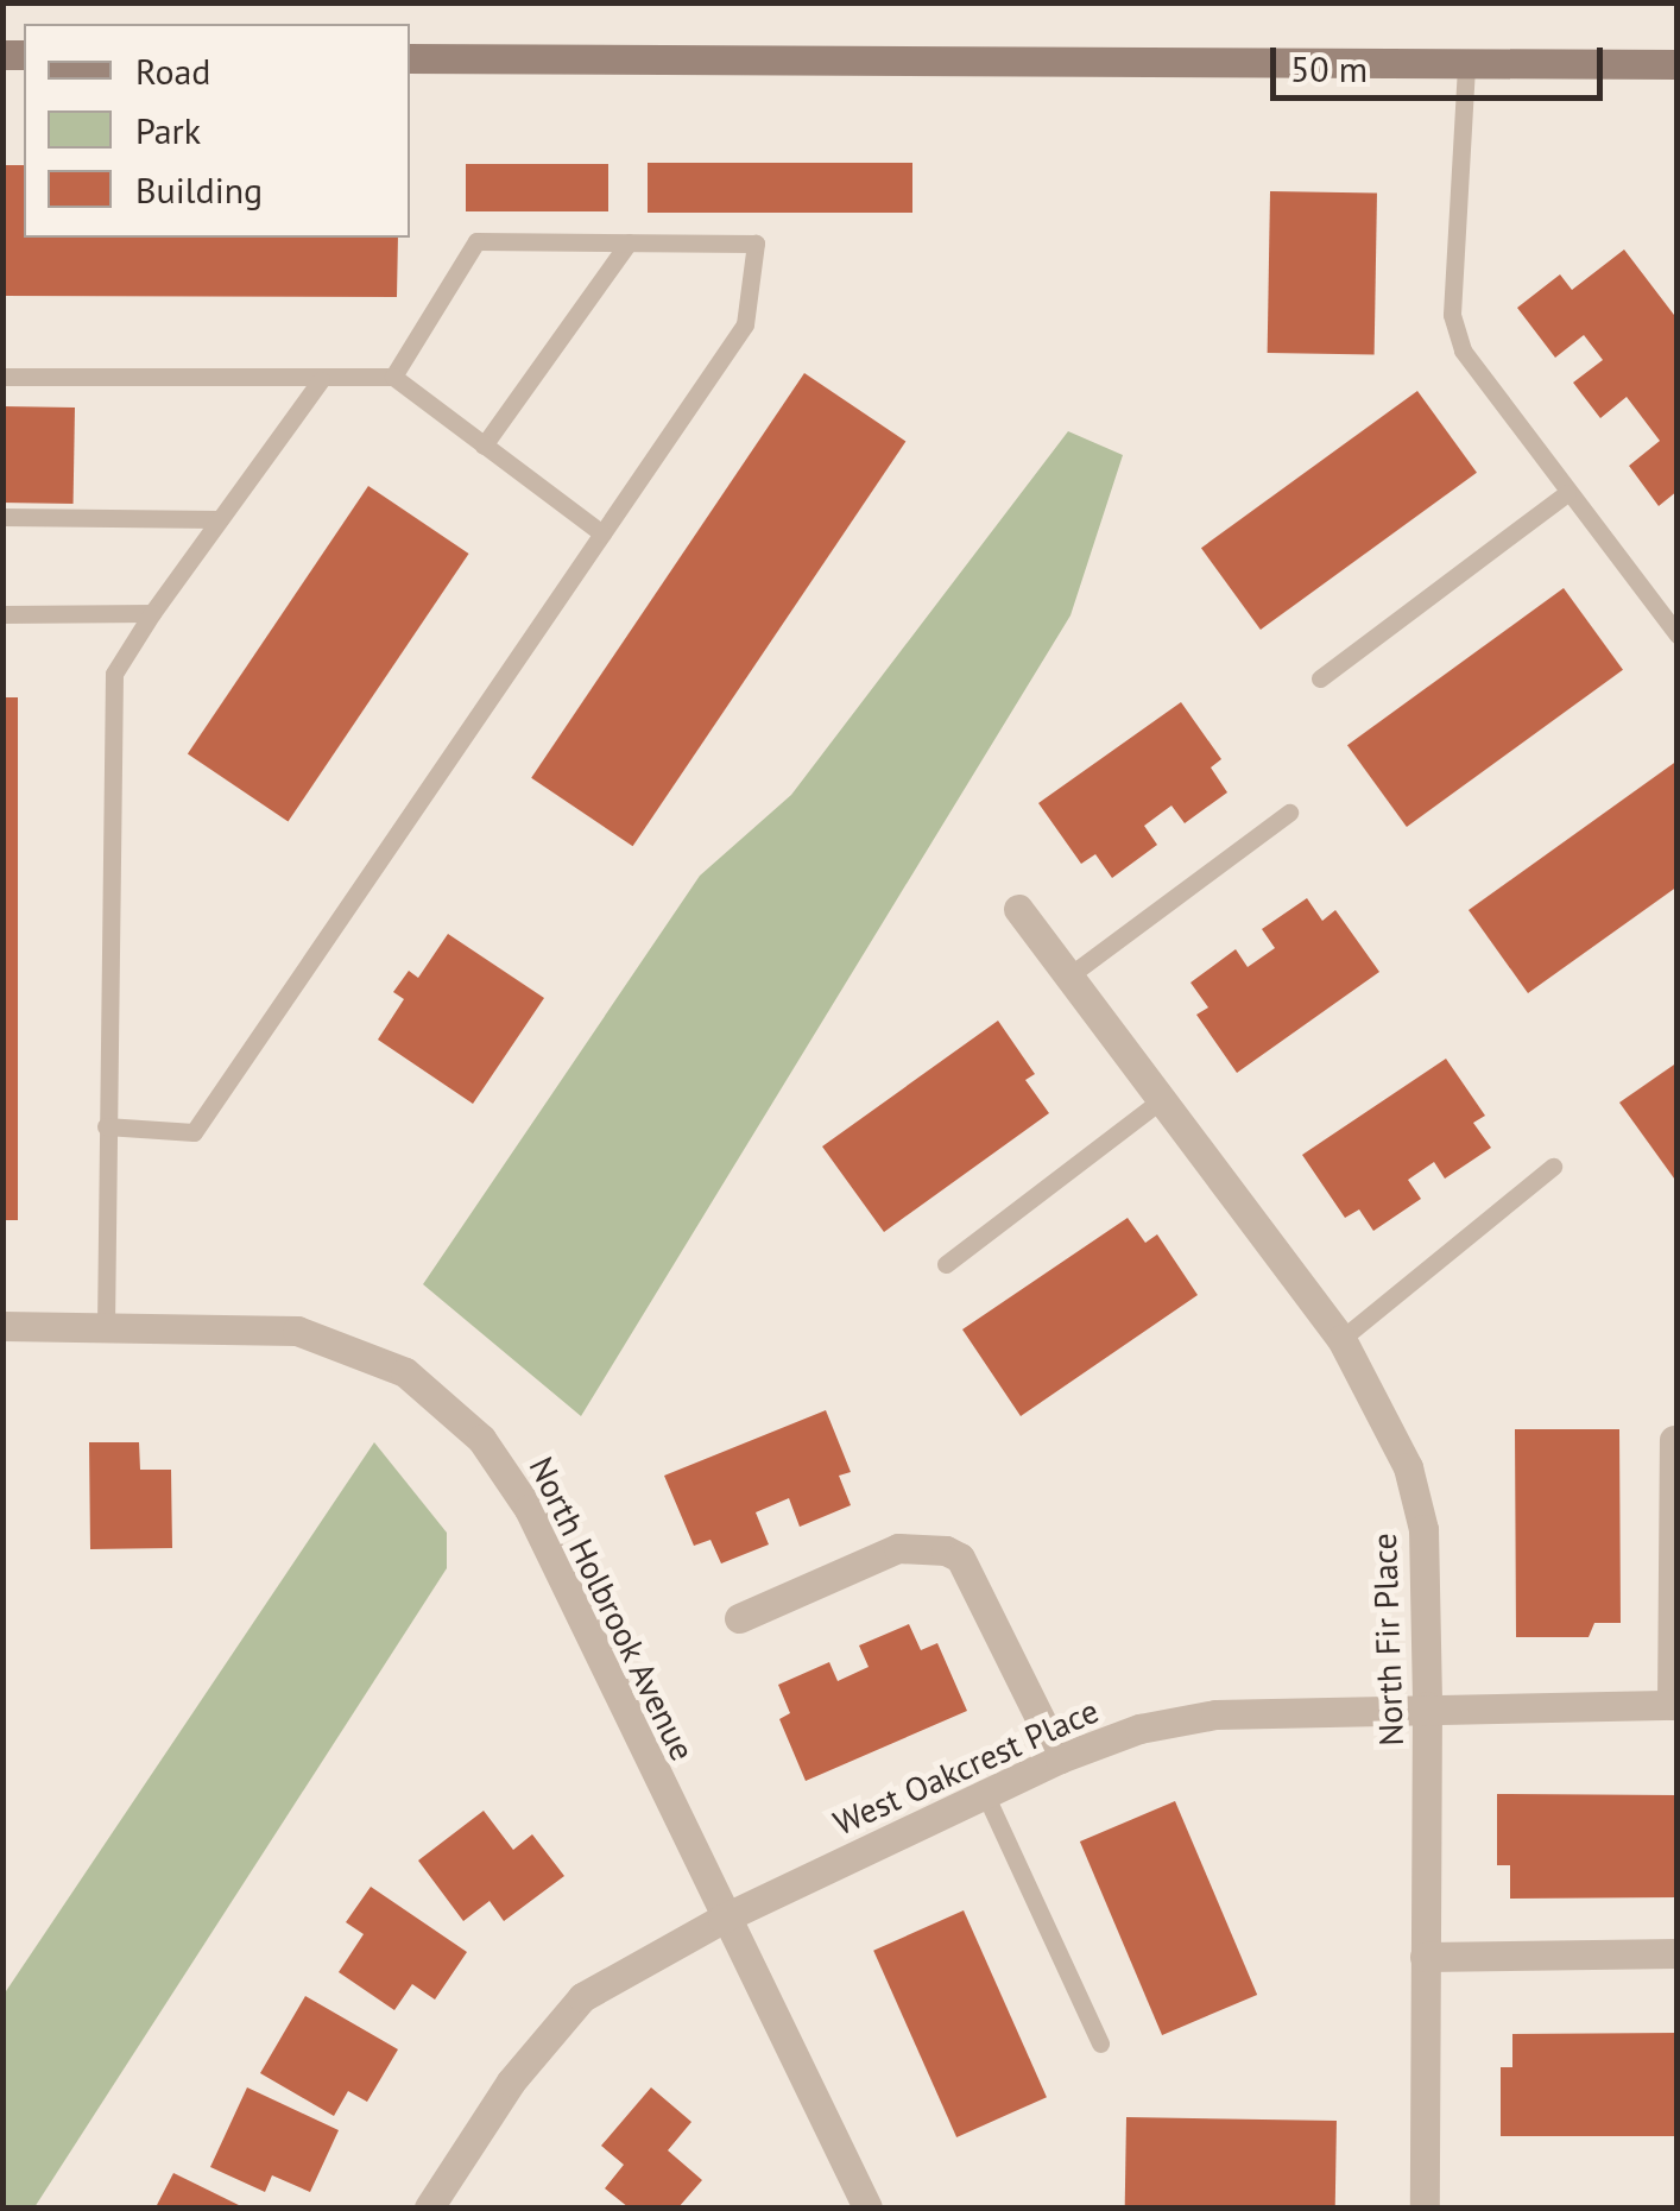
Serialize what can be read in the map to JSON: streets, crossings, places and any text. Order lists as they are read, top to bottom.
{
  "streets": {
    "street": ["North Holbrook Avenue", "North Fir Place", "West Oakcrest Place"]
  },
  "crossings": [
    ["North Holbrook Avenue", "West Oakcrest Place"],
    ["North Fir Place", "West Oakcrest Place"]
  ],
  "legend": ["Road", "Park", "Building"],
  "scale_bar": "50 m"
}
